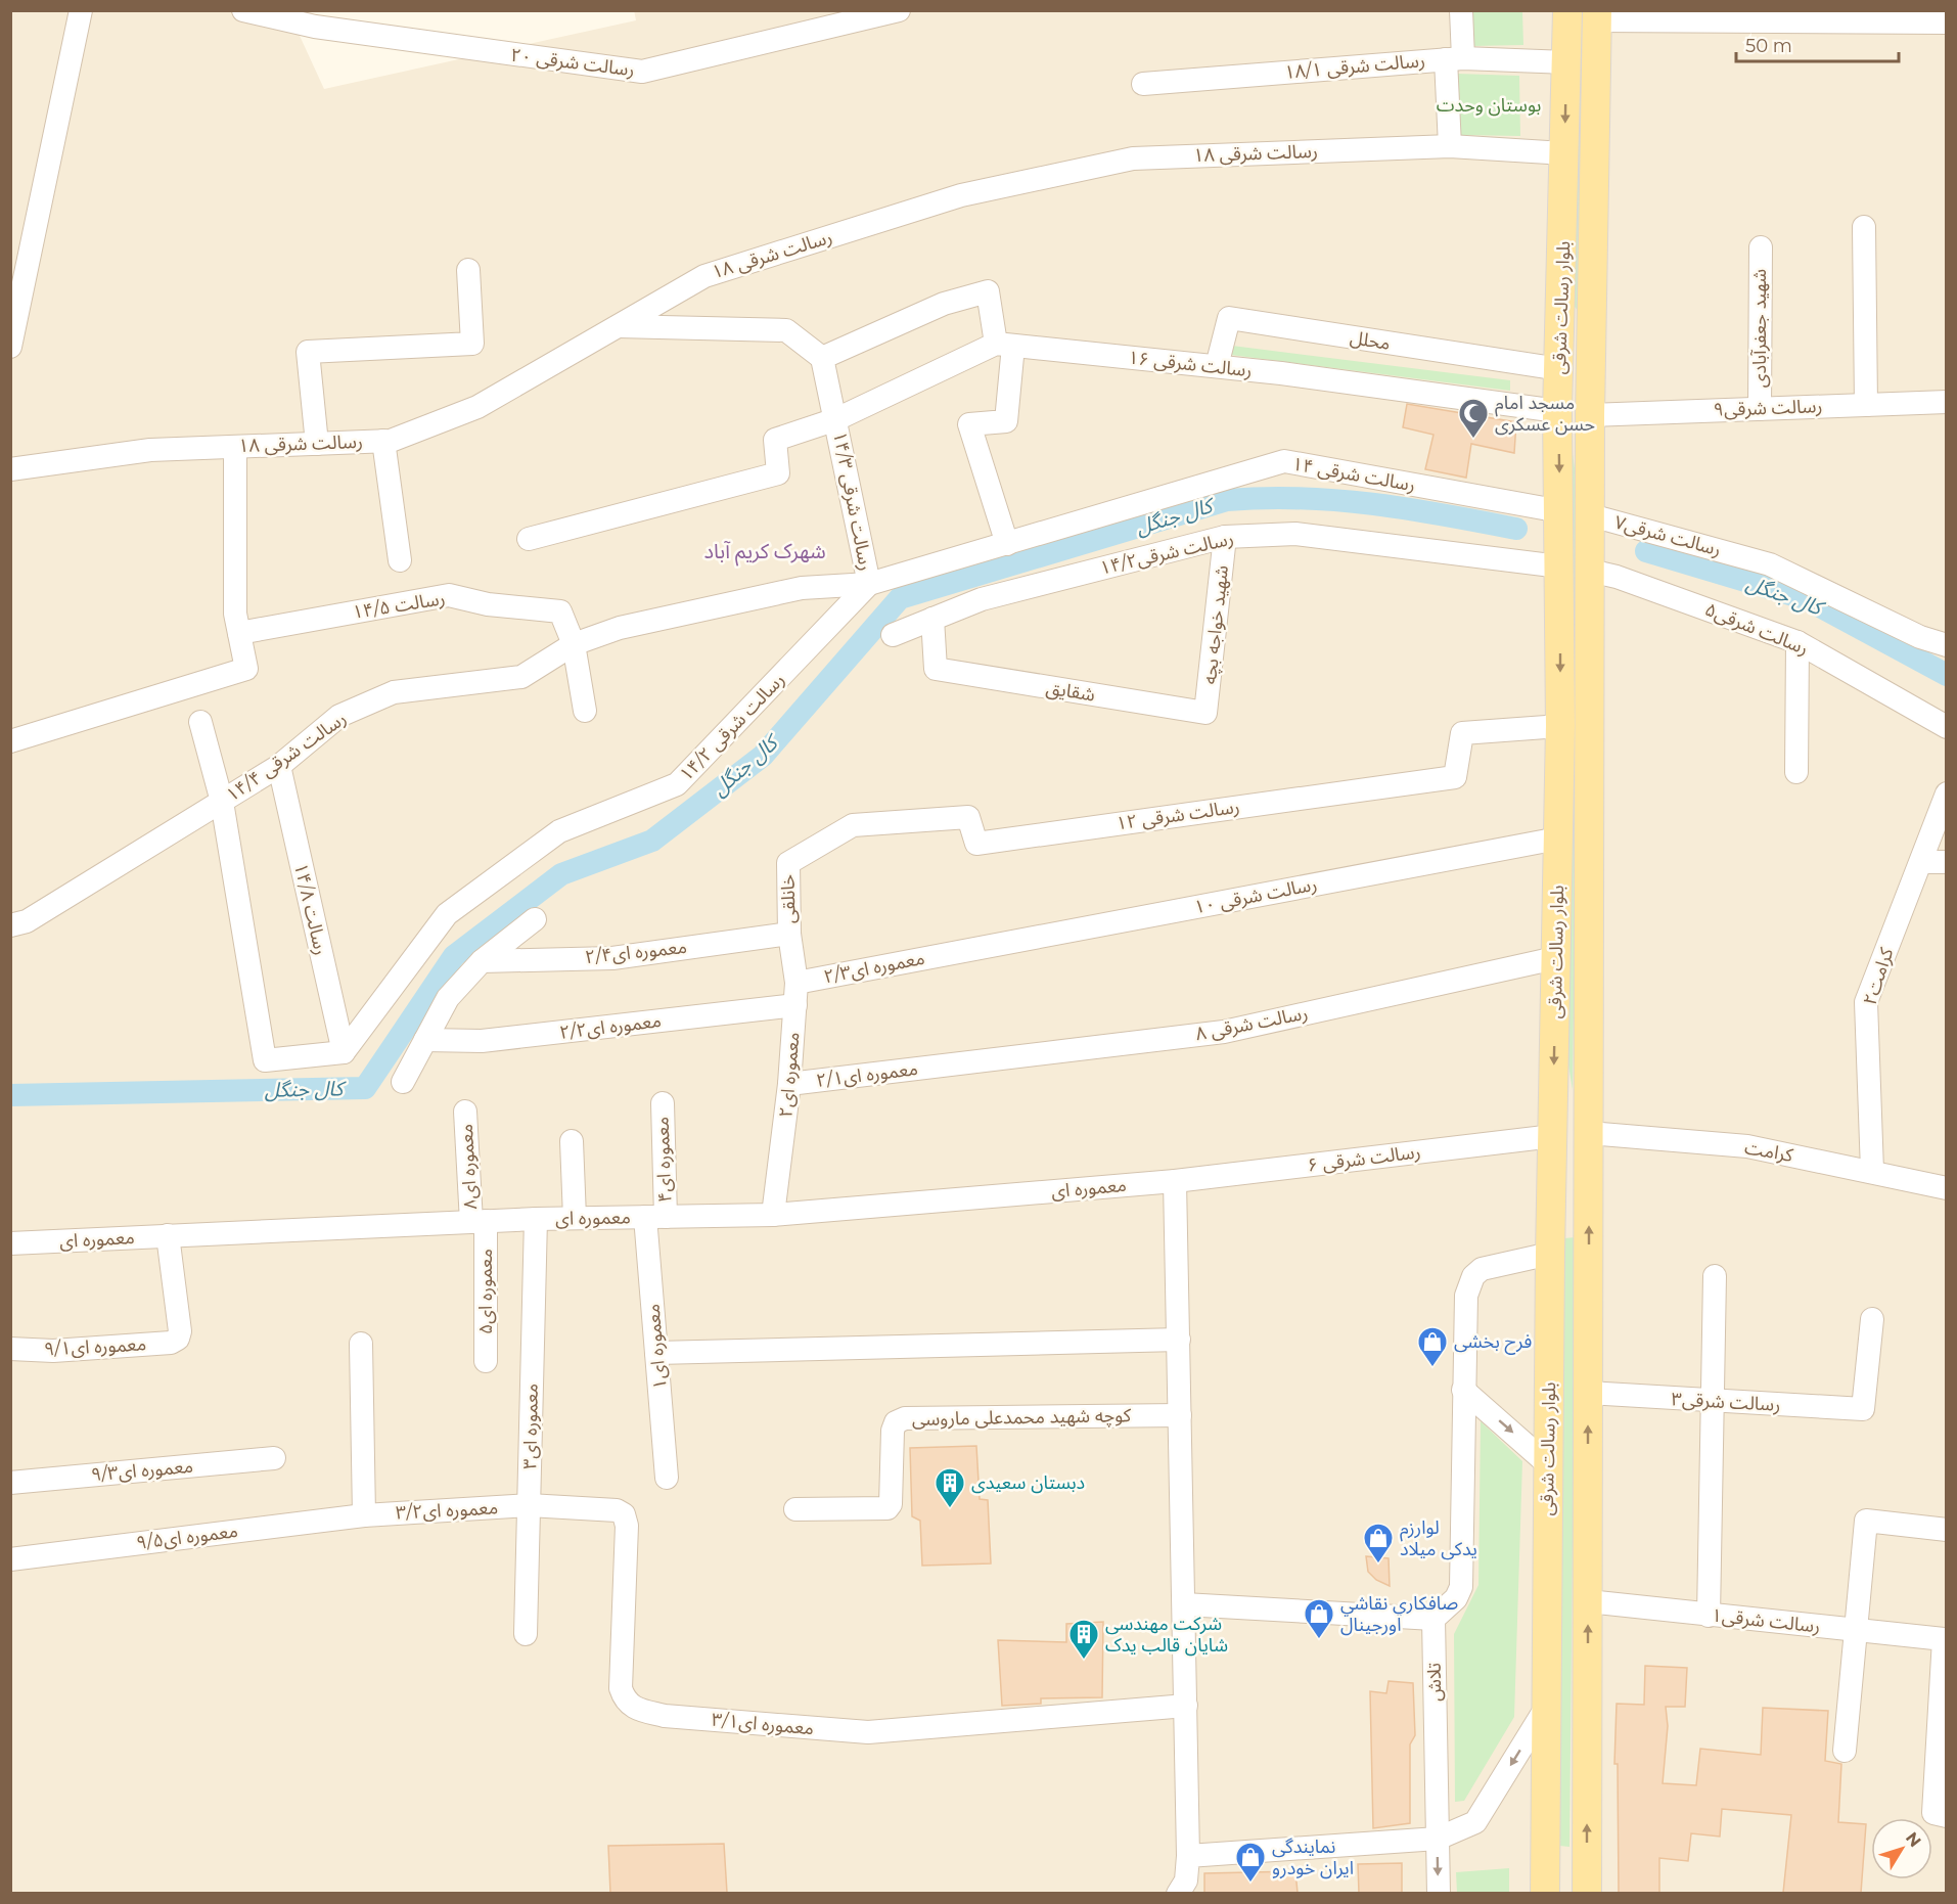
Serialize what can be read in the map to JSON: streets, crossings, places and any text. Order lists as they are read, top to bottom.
{
  "streets": {
    "main road": ["بلوار رسالت شرقی"],
    "street": [
      "رسالت شرقی ۲۰",
      "رسالت شرقی ۱۸/۱",
      "رسالت شرقی ۱۸",
      "شهید جعفرآبادی",
      "محلل",
      "رسالت شرقی ۱۶",
      "رسالت شرقی۹",
      "رسالت شرقی ۱۴",
      "رسالت شرقی ۱۴/۳",
      "رسالت شرقی۷",
      "رسالت شرقی۱۴/۲",
      "رسالت ۱۴/۵",
      "شهید خواجه بچه",
      "رسالت شرقی۵",
      "شقایق",
      "رسالت شرقی ۱۴/۲",
      "رسالت شرقی ۱۴/۴",
      "رسالت شرقی ۱۲",
      "رسالت شرقی ۱۰",
      "خانلقی",
      "رسالت ۱۴/۸",
      "معموره ای۲/۴",
      "معموره ای۲/۳",
      "کرامت۲",
      "رسالت شرقی ۸",
      "معموره ای۲/۲",
      "معموره ای۲",
      "معموره ای۲/۱",
      "کرامت",
      "رسالت شرقی ۶",
      "معموره ای۴",
      "معموره ای۸",
      "معموره ای",
      "معموره ای۵",
      "معموره ای۹/۱",
      "معموره ای۱",
      "رسالت شرقی۳",
      "کوچه شهید محمدعلی ماروسی",
      "معموره ای۳",
      "معموره ای۹/۳",
      "معموره ای۳/۲",
      "معموره ای۹/۵",
      "رسالت شرقی۱",
      "تلاش",
      "معموره ای۳/۱"
    ]
  },
  "crossings": [
    ["رسالت شرقی ۱۸/۱", "بلوار رسالت شرقی"],
    ["رسالت شرقی ۱۸", "بلوار رسالت شرقی"],
    ["بلوار رسالت شرقی", "محلل"],
    ["بلوار رسالت شرقی", "رسالت شرقی ۱۶"],
    ["بلوار رسالت شرقی", "رسالت شرقی۹"],
    ["بلوار رسالت شرقی", "رسالت شرقی ۱۴"],
    ["بلوار رسالت شرقی", "رسالت شرقی۷"],
    ["بلوار رسالت شرقی", "رسالت شرقی۱۴/۲"],
    ["بلوار رسالت شرقی", "رسالت شرقی۵"],
    ["بلوار رسالت شرقی", "رسالت شرقی ۱۲"],
    ["بلوار رسالت شرقی", "رسالت شرقی ۱۰"],
    ["بلوار رسالت شرقی", "رسالت شرقی ۸"],
    ["بلوار رسالت شرقی", "کرامت"],
    ["بلوار رسالت شرقی", "رسالت شرقی ۶"],
    ["بلوار رسالت شرقی", "رسالت شرقی۳"],
    ["بلوار رسالت شرقی", "رسالت شرقی۱"],
    ["شهید جعفرآبادی", "رسالت شرقی۹"],
    ["محلل", "رسالت شرقی ۱۶"],
    ["رسالت شرقی ۱۴", "رسالت شرقی ۱۴/۳"],
    ["رسالت شرقی ۱۴", "رسالت شرقی ۱۴/۲"],
    ["رسالت شرقی ۱۴", "رسالت شرقی ۱۴/۴"],
    ["رسالت شرقی ۱۴/۳", "رسالت شرقی ۱۴/۲"],
    ["رسالت شرقی ۱۴/۳", "رسالت شرقی ۱۴/۴"],
    ["رسالت شرقی۱۴/۲", "شهید خواجه بچه"],
    ["رسالت شرقی۱۴/۲", "شقایق"],
    ["رسالت ۱۴/۵", "رسالت شرقی ۱۴/۴"],
    ["شهید خواجه بچه", "شقایق"],
    ["رسالت شرقی ۱۴/۲", "رسالت شرقی ۱۴/۴"],
    ["رسالت شرقی ۱۴/۲", "رسالت ۱۴/۸"],
    ["رسالت شرقی ۱۴/۴", "رسالت ۱۴/۸"],
    ["رسالت شرقی ۱۲", "خانلقی"],
    ["رسالت شرقی ۱۰", "معموره ای۲/۳"],
    ["خانلقی", "معموره ای۲/۴"],
    ["خانلقی", "معموره ای۲"],
    ["معموره ای۲/۴", "معموره ای۲"],
    ["معموره ای۲/۳", "معموره ای۲/۲"],
    ["معموره ای۲/۳", "معموره ای۲"],
    ["کرامت۲", "کرامت"],
    ["رسالت شرقی ۸", "معموره ای۲/۱"],
    ["معموره ای۲/۲", "معموره ای۲"],
    ["معموره ای۲", "معموره ای۲/۱"],
    ["معموره ای۲", "معموره ای"],
    ["رسالت شرقی ۶", "معموره ای"],
    ["معموره ای۴", "معموره ای"],
    ["معموره ای۴", "معموره ای۱"],
    ["معموره ای۸", "معموره ای"],
    ["معموره ای۸", "معموره ای۵"],
    ["معموره ای", "معموره ای۵"],
    ["معموره ای", "معموره ای۹/۱"],
    ["معموره ای", "معموره ای۱"],
    ["معموره ای", "معموره ای۳"],
    ["معموره ای۳", "معموره ای۳/۲"],
    ["معموره ای۳", "معموره ای۳/۱"],
    ["معموره ای۳/۲", "معموره ای۹/۵"],
    ["معموره ای۳/۲", "معموره ای۳/۱"]
  ],
  "districts": ["شهرک کریم آباد"],
  "water": ["کال جنگل"],
  "parks": ["بوستان وحدت"],
  "places": {
    "mosque": ["مسجد امام حسن عسکری"],
    "shop": [
      "فرح بخشی",
      "لوارزم یدکی میلاد",
      "صافكاري نقاشي اورجينال",
      "نمایندگی ایران خودرو"
    ],
    "building": ["دبستان سعیدی", "شرکت مهندسی شایان قالب یدک"]
  },
  "scale_bar": "50 m",
  "north": "top right"
}
